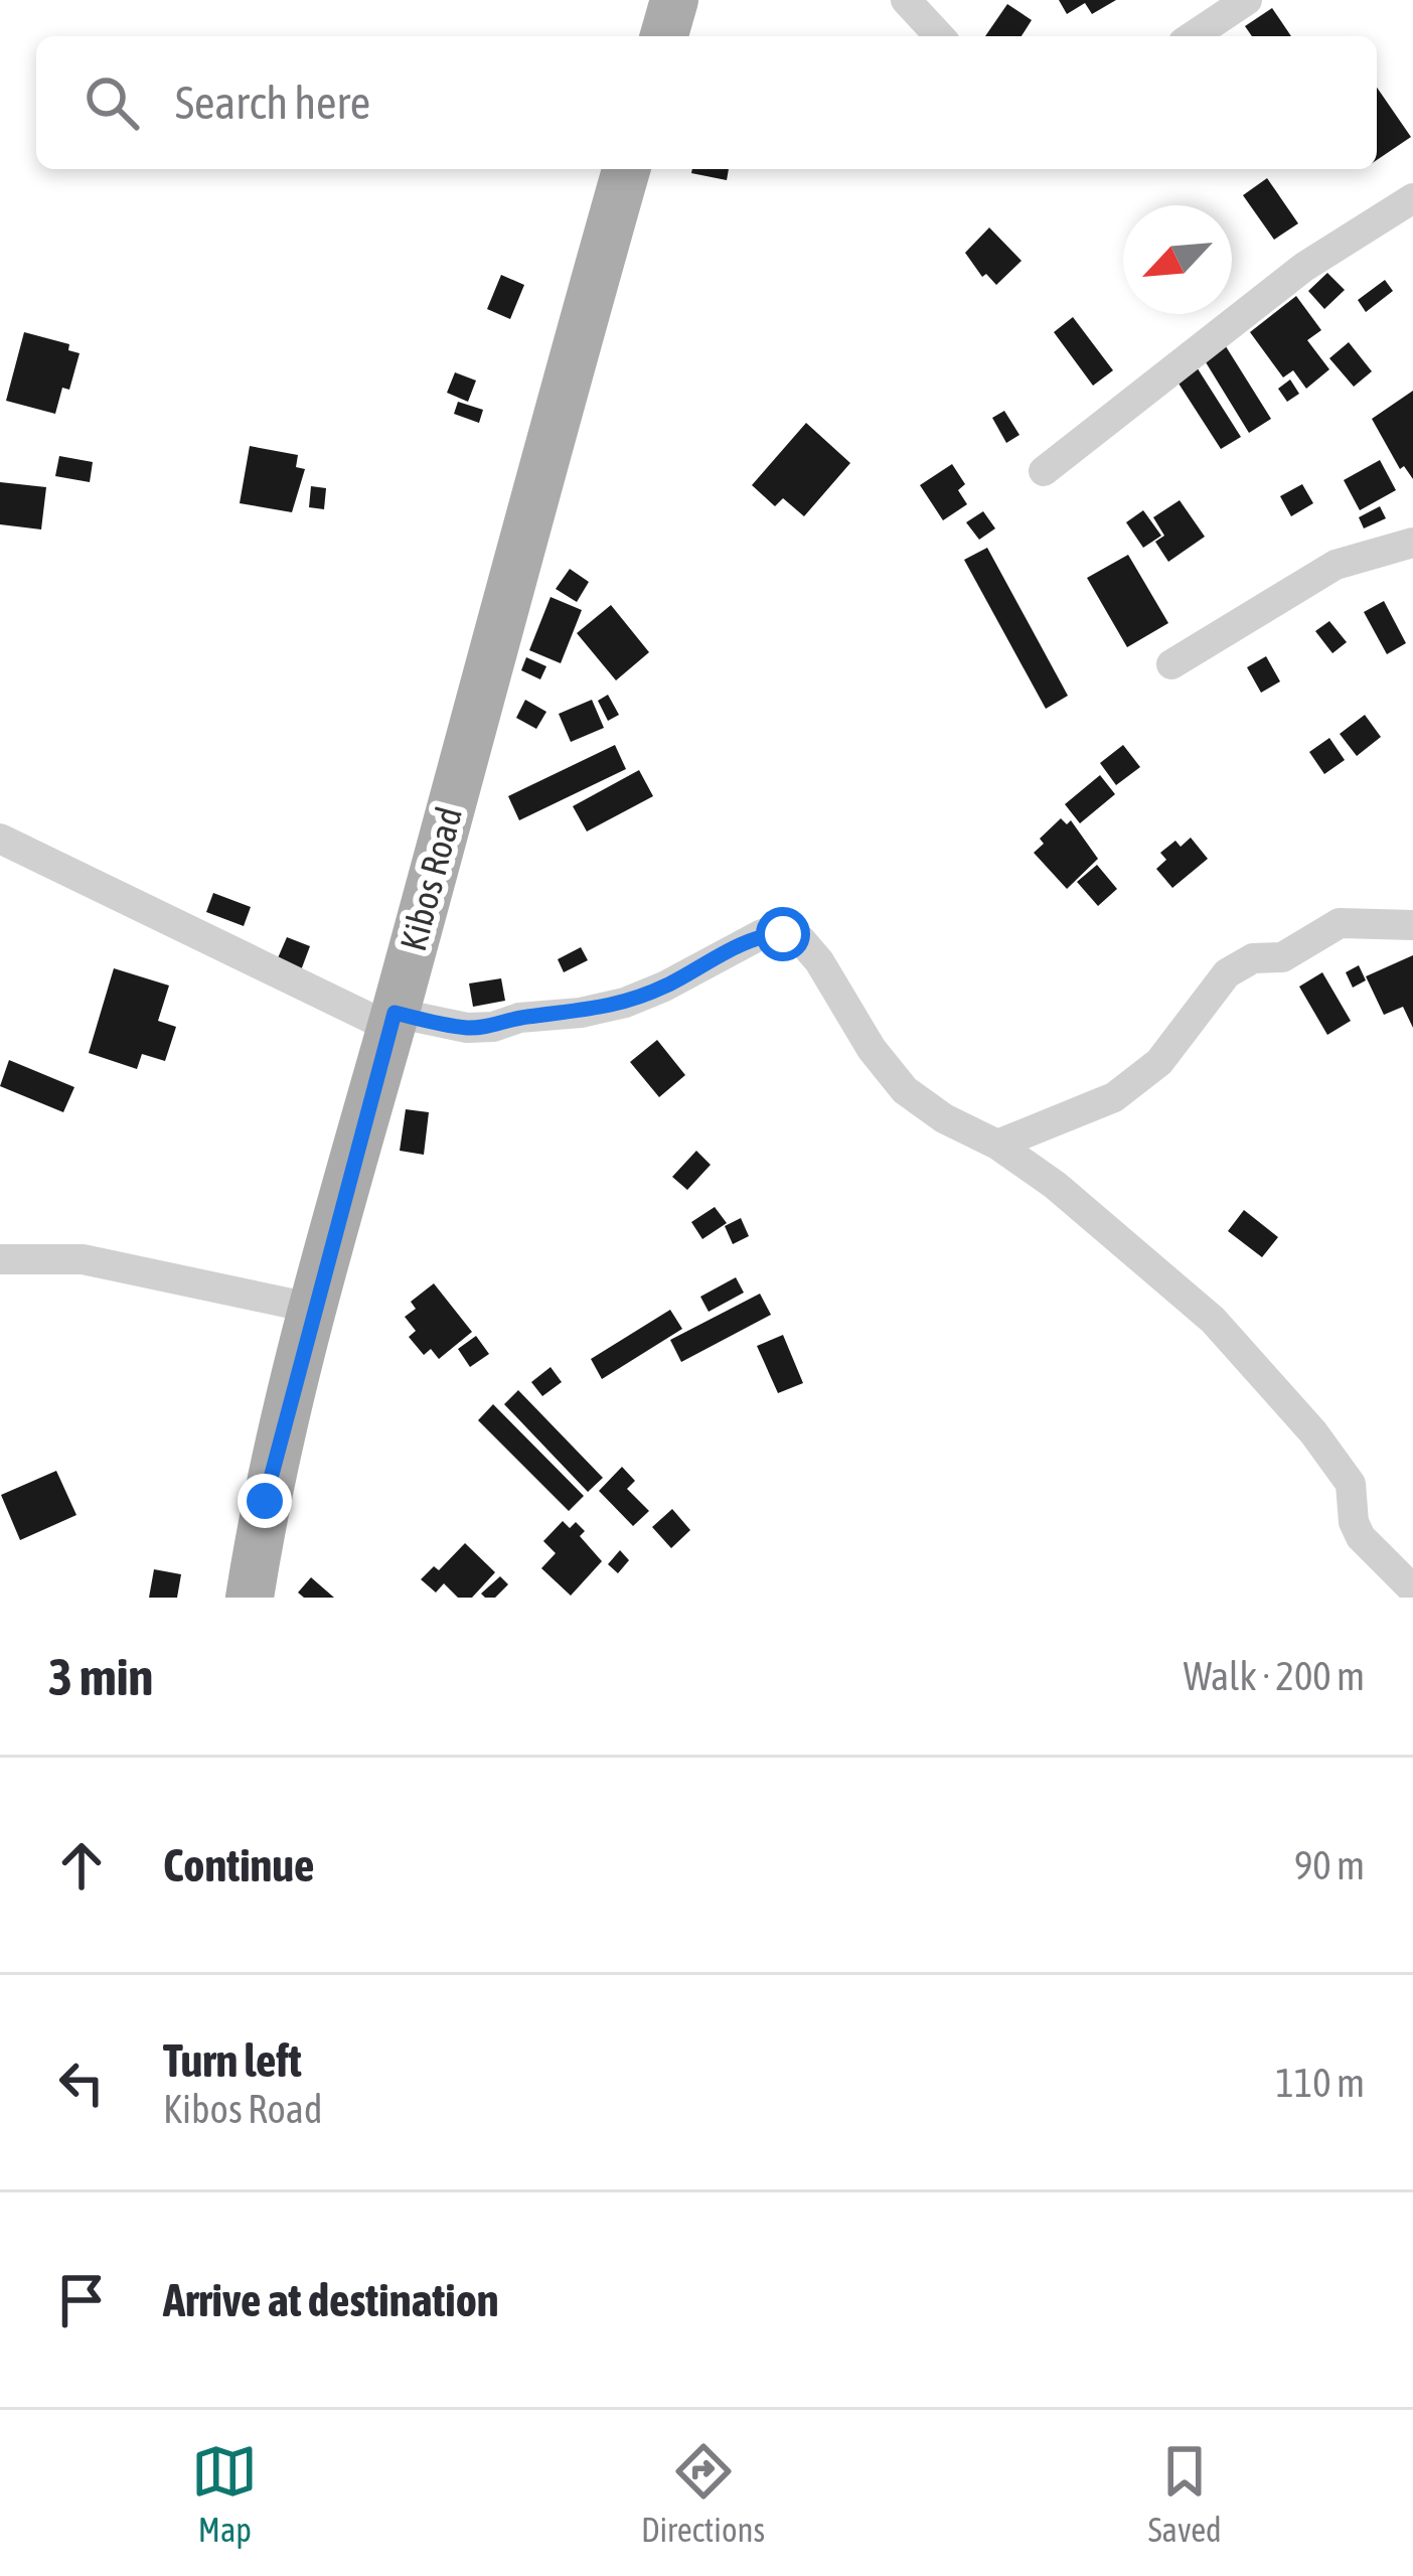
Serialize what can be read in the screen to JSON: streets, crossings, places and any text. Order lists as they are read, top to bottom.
{
  "streets": {
    "main road": ["Kibos Road"]
  },
  "north": "bottom left",
  "page": {
    "search": "Search here",
    "heading": ["3 min", "Walk · 200 m"],
    "list": [
      ["Continue", "90 m"],
      ["Turn left", "Kibos Road", "110 m"],
      "Arrive at destination"
    ],
    "nav": ["Map", "Directions", "Saved"]
  }
}
